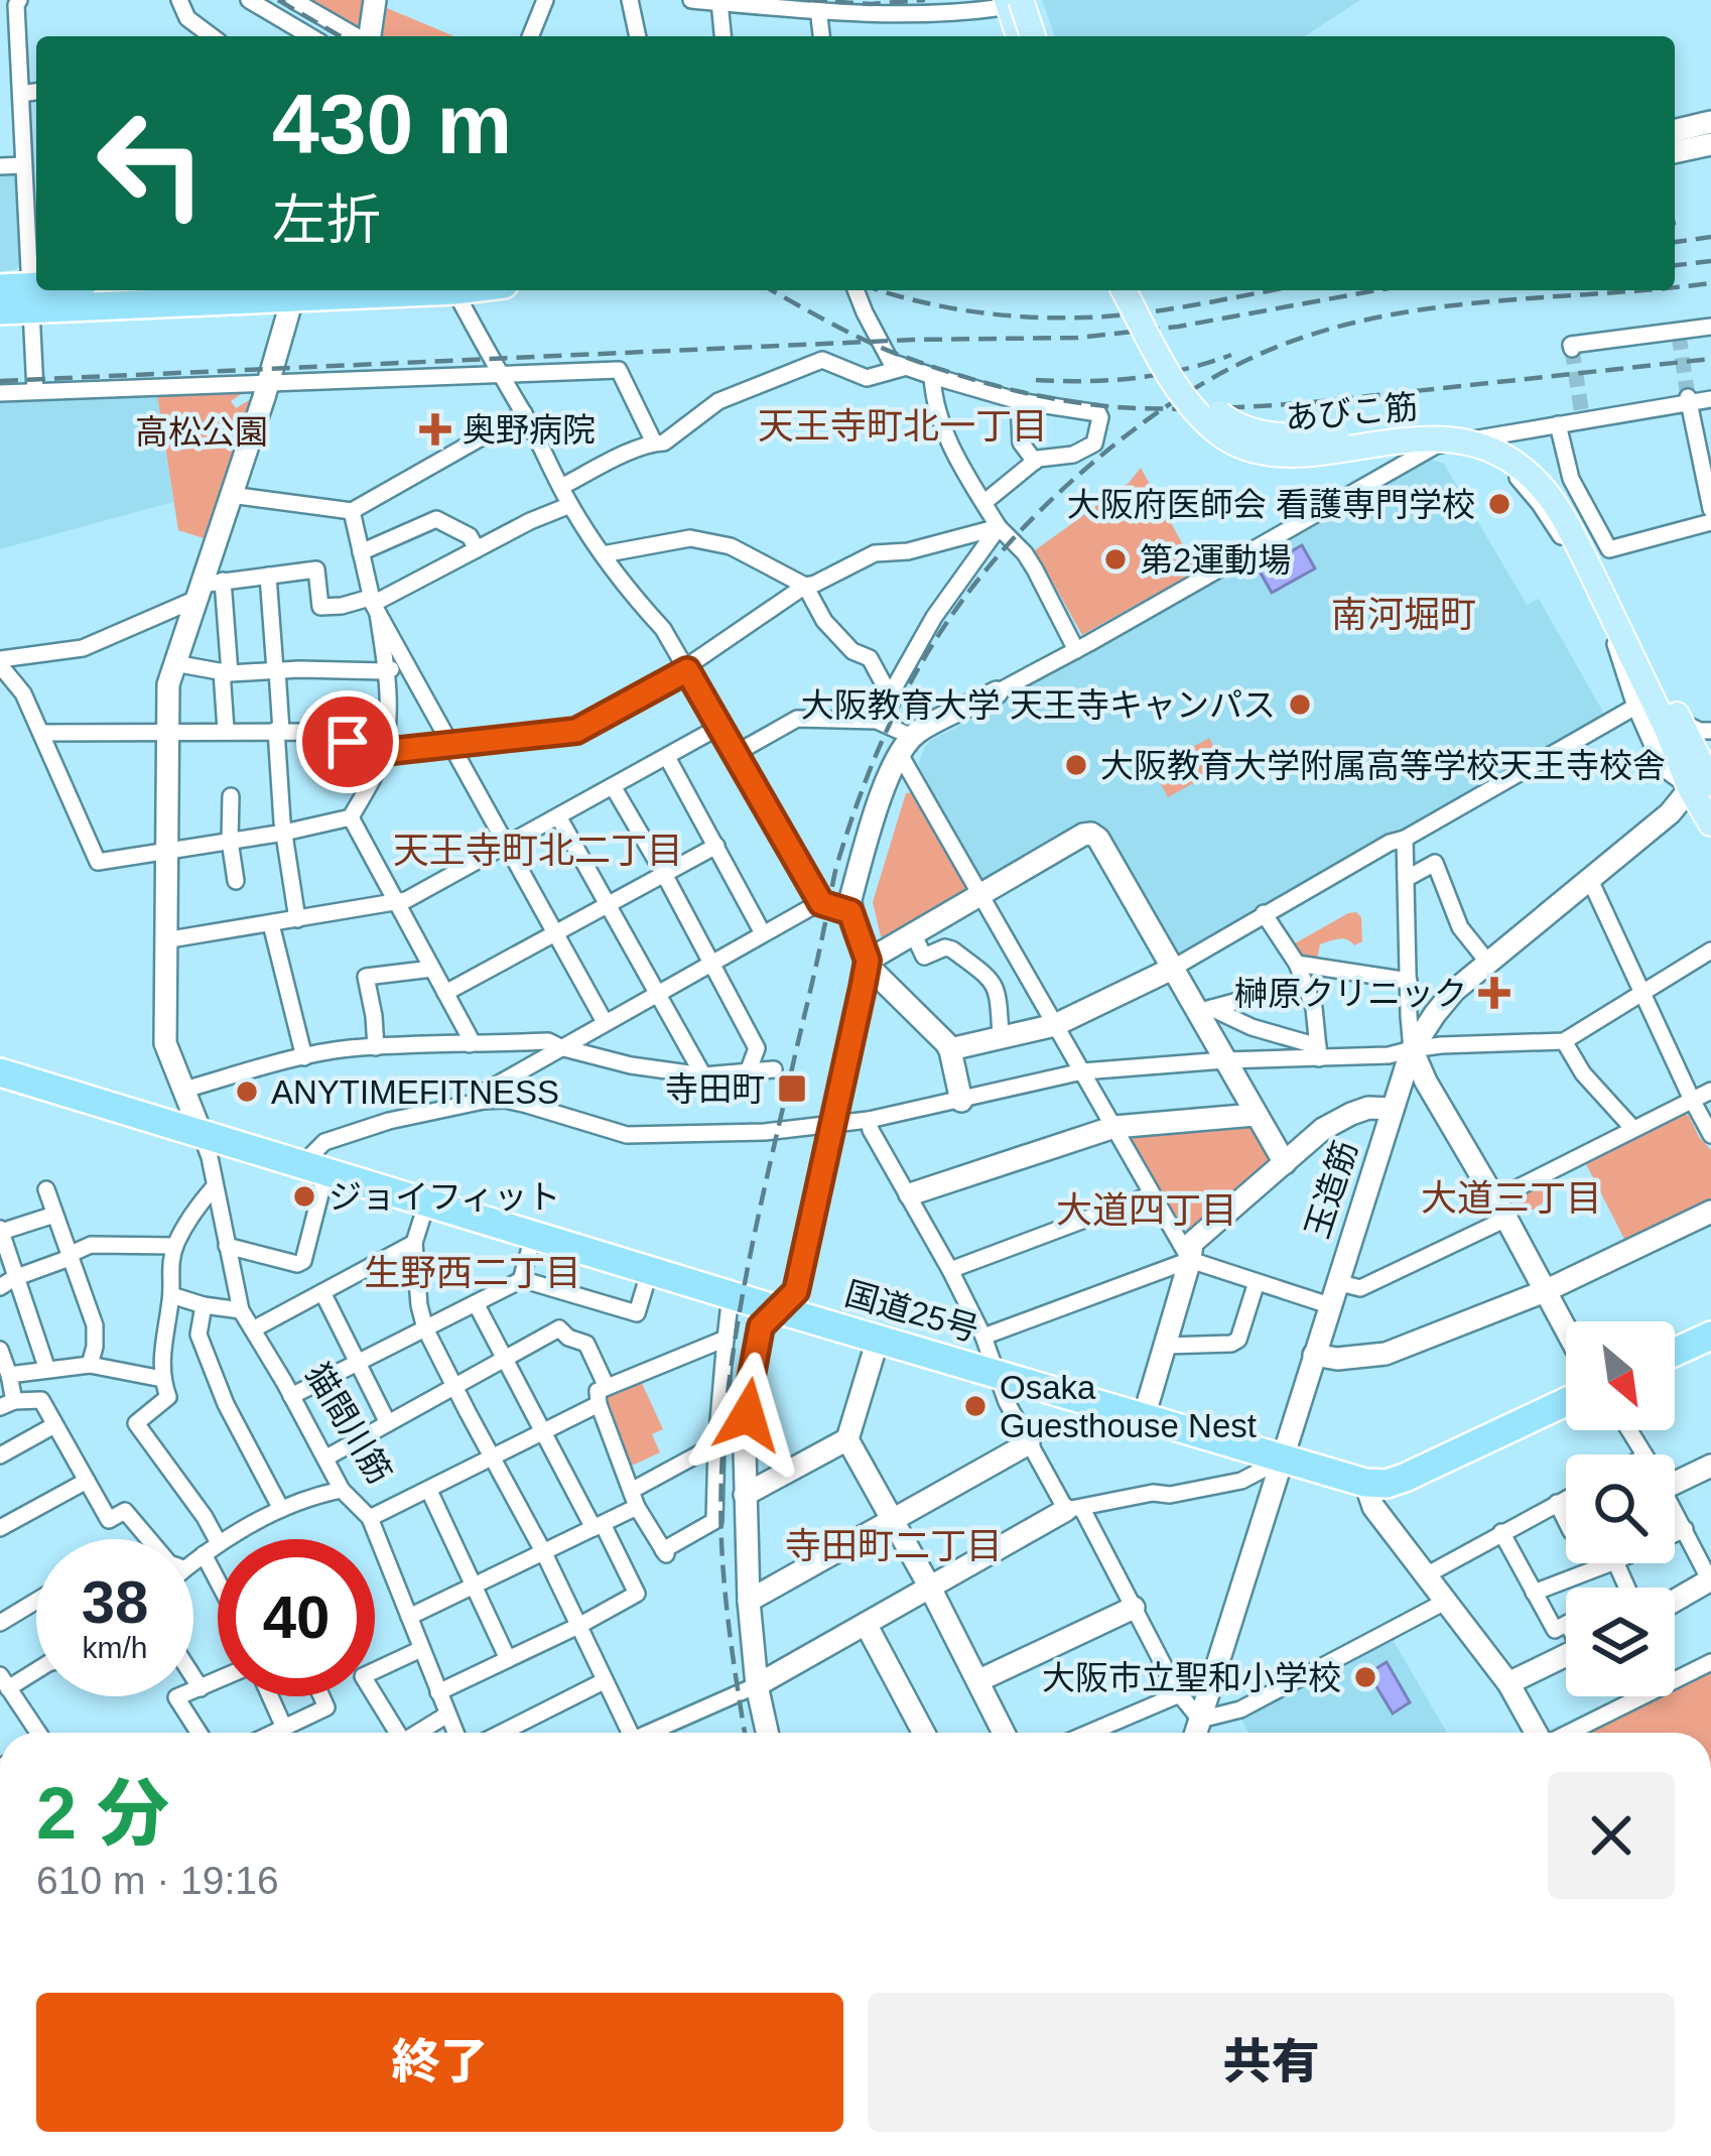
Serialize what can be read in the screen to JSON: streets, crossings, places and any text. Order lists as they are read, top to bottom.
{
  "streets": {
    "highway": ["国道25号"],
    "main road": ["あびこ筋"],
    "street": ["玉造筋", "猫間川筋"]
  },
  "crossings": [
    ["あびこ筋", "玉造筋"],
    ["玉造筋", "国道25号"],
    ["国道25号", "猫間川筋"]
  ],
  "districts": [
    "天王寺町北一丁目",
    "南河堀町",
    "天王寺町北二丁目",
    "大道三丁目",
    "大道四丁目",
    "生野西二丁目",
    "寺田町二丁目"
  ],
  "parks": ["高松公園"],
  "places": {
    "health": ["奥野病院", "榊原クリニック"],
    "other": [
      "大阪府医師会 看護専門学校",
      "第2運動場",
      "大阪教育大学 天王寺キャンパス",
      "大阪教育大学附属高等学校天王寺校舎",
      "ANYTIMEFITNESS",
      "ジョイフィット",
      "Osaka Guesthouse Nest",
      "大阪市立聖和小学校"
    ],
    "transit": ["寺田町"]
  },
  "north": "bottom right",
  "page": {
    "turn": ["430 m", "左折"],
    "speed": "38 km/h",
    "limit": "40",
    "heading": ["2 分", "610 m · 19:16"],
    "buttons": ["終了", "共有"]
  }
}
